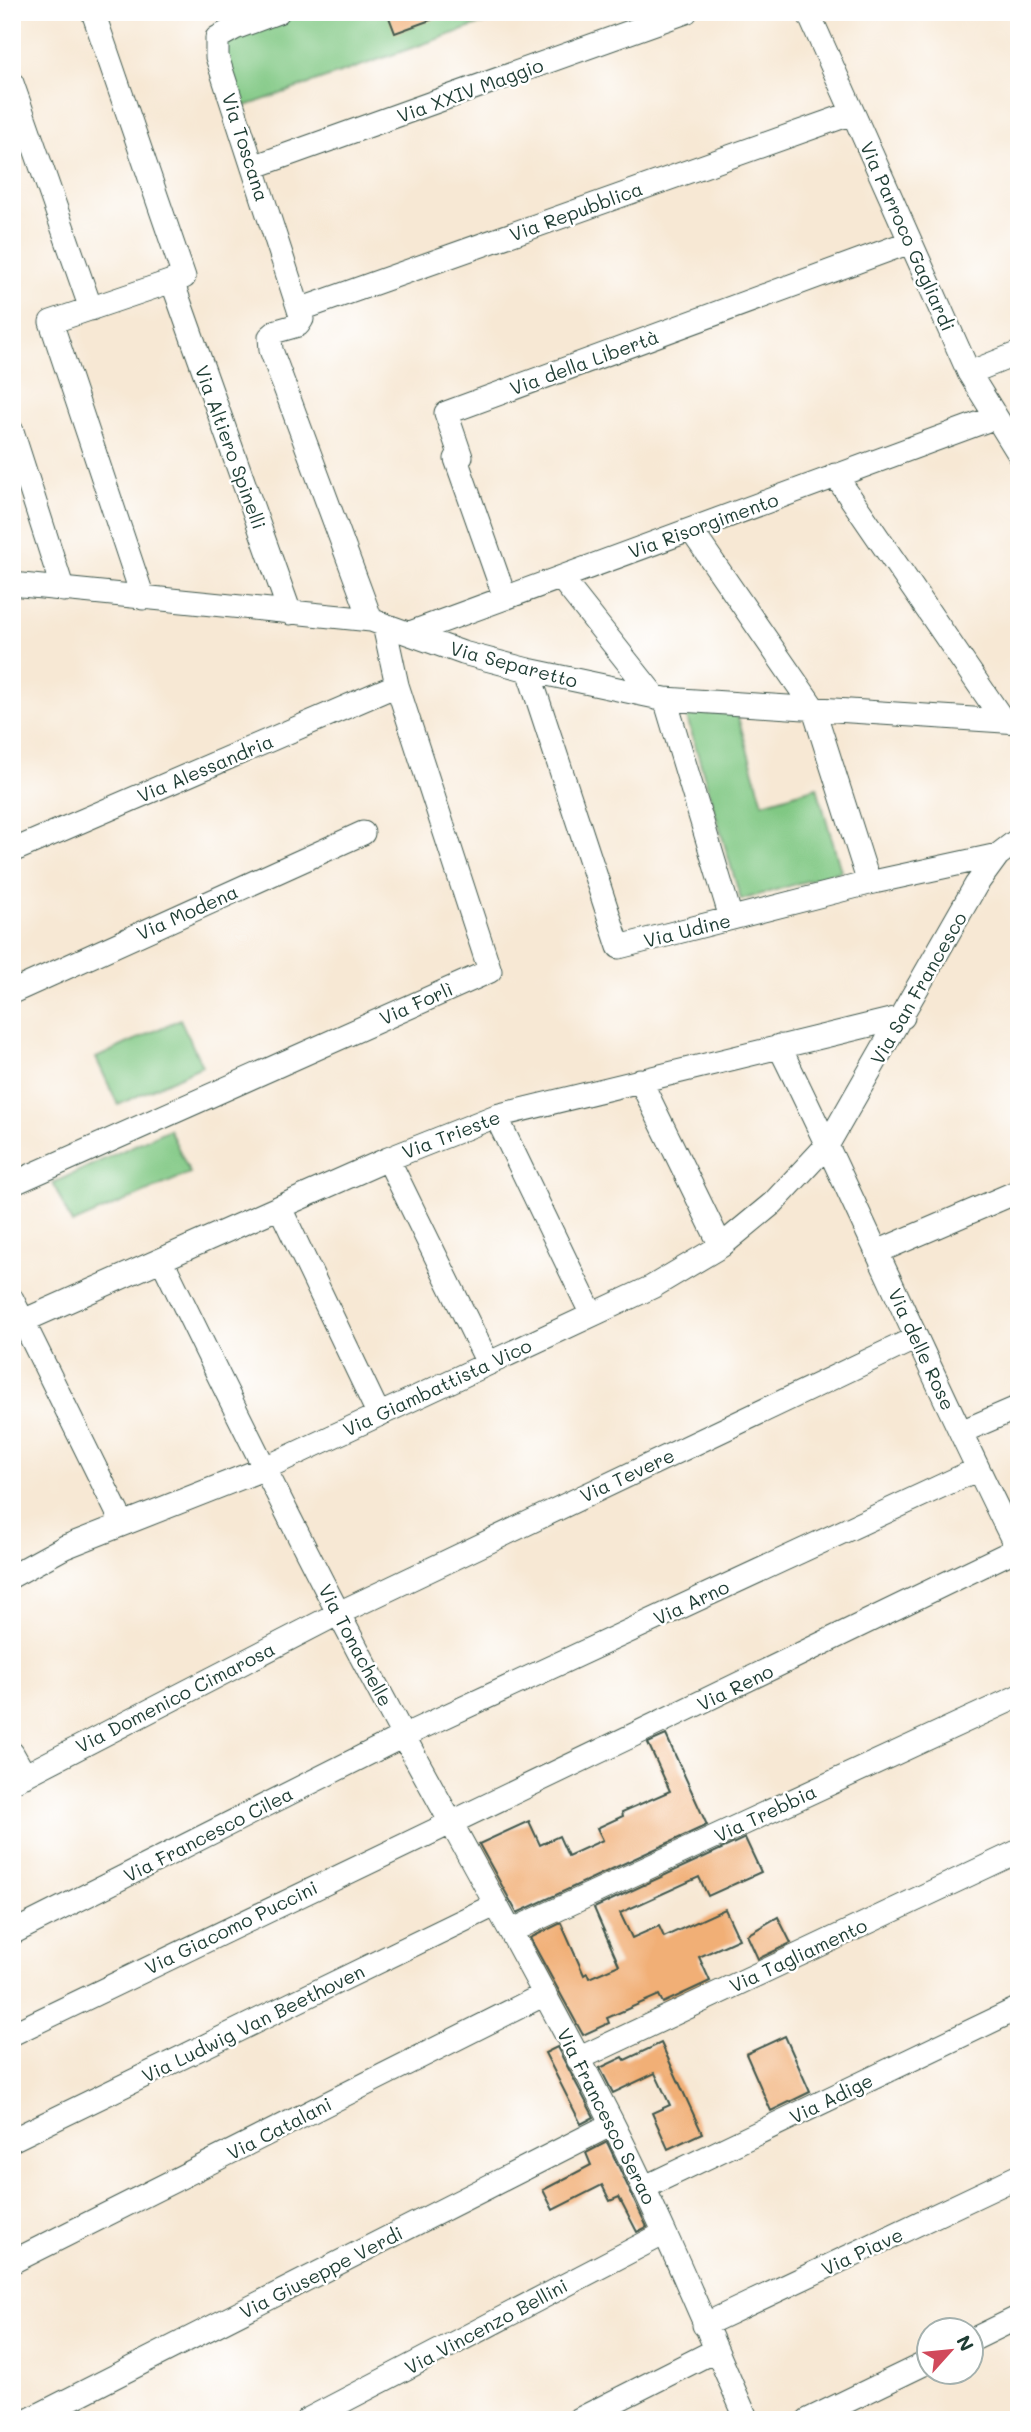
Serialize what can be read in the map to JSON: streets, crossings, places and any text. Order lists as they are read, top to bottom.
{
  "streets": {
    "street": [
      "Via XXIV Maggio",
      "Via Toscana",
      "Via Repubblica",
      "Via Parroco Gagliardi",
      "Via della Libertà",
      "Via Altiero Spinelli",
      "Via Risorgimento",
      "Via Separetto",
      "Via Alessandria",
      "Via Modena",
      "Via Udine",
      "Via San Francesco",
      "Via Forlì",
      "Via Trieste",
      "Via delle Rose",
      "Via Giambattista Vico",
      "Via Tevere",
      "Via Arno",
      "Via Tonachelle",
      "Via Reno",
      "Via Domenico Cimarosa",
      "Via Trebbia",
      "Via Francesco Cilea",
      "Via Giacomo Puccini",
      "Via Tagliamento",
      "Via Ludwig Van Beethoven",
      "Via Adige",
      "Via Francesco Serao",
      "Via Catalani",
      "Via Piave",
      "Via Giuseppe Verdi",
      "Via Vincenzo Bellini"
    ]
  },
  "crossings": [
    ["Via XXIV Maggio", "Via Toscana"],
    ["Via Toscana", "Via Repubblica"],
    ["Via Repubblica", "Via Parroco Gagliardi"],
    ["Via Repubblica", "Via Separetto"],
    ["Via Repubblica", "Via Forlì"],
    ["Via Parroco Gagliardi", "Via della Libertà"],
    ["Via Parroco Gagliardi", "Via Risorgimento"],
    ["Via della Libertà", "Via Risorgimento"],
    ["Via Altiero Spinelli", "Via Separetto"],
    ["Via Risorgimento", "Via Separetto"],
    ["Via Separetto", "Via Udine"],
    ["Via Separetto", "Via Forlì"],
    ["Via Alessandria", "Via Forlì"],
    ["Via Udine", "Via San Francesco"],
    ["Via San Francesco", "Via Trieste"],
    ["Via San Francesco", "Via delle Rose"],
    ["Via San Francesco", "Via Giambattista Vico"],
    ["Via Trieste", "Via delle Rose"],
    ["Via Trieste", "Via Tonachelle"],
    ["Via delle Rose", "Via Giambattista Vico"],
    ["Via delle Rose", "Via Tevere"],
    ["Via delle Rose", "Via Arno"],
    ["Via delle Rose", "Via Reno"],
    ["Via Giambattista Vico", "Via Tonachelle"],
    ["Via Tevere", "Via Tonachelle"],
    ["Via Tevere", "Via Domenico Cimarosa"],
    ["Via Arno", "Via Tonachelle"],
    ["Via Arno", "Via Francesco Cilea"],
    ["Via Tonachelle", "Via Reno"],
    ["Via Tonachelle", "Via Domenico Cimarosa"],
    ["Via Tonachelle", "Via Francesco Cilea"],
    ["Via Tonachelle", "Via Giacomo Puccini"],
    ["Via Tonachelle", "Via Francesco Serao"],
    ["Via Reno", "Via Giacomo Puccini"],
    ["Via Reno", "Via Francesco Serao"],
    ["Via Trebbia", "Via Francesco Serao"],
    ["Via Giacomo Puccini", "Via Francesco Serao"],
    ["Via Tagliamento", "Via Francesco Serao"],
    ["Via Ludwig Van Beethoven", "Via Francesco Serao"],
    ["Via Adige", "Via Francesco Serao"],
    ["Via Francesco Serao", "Via Catalani"],
    ["Via Francesco Serao", "Via Piave"],
    ["Via Francesco Serao", "Via Giuseppe Verdi"],
    ["Via Francesco Serao", "Via Vincenzo Bellini"]
  ],
  "north": "top right"
}
